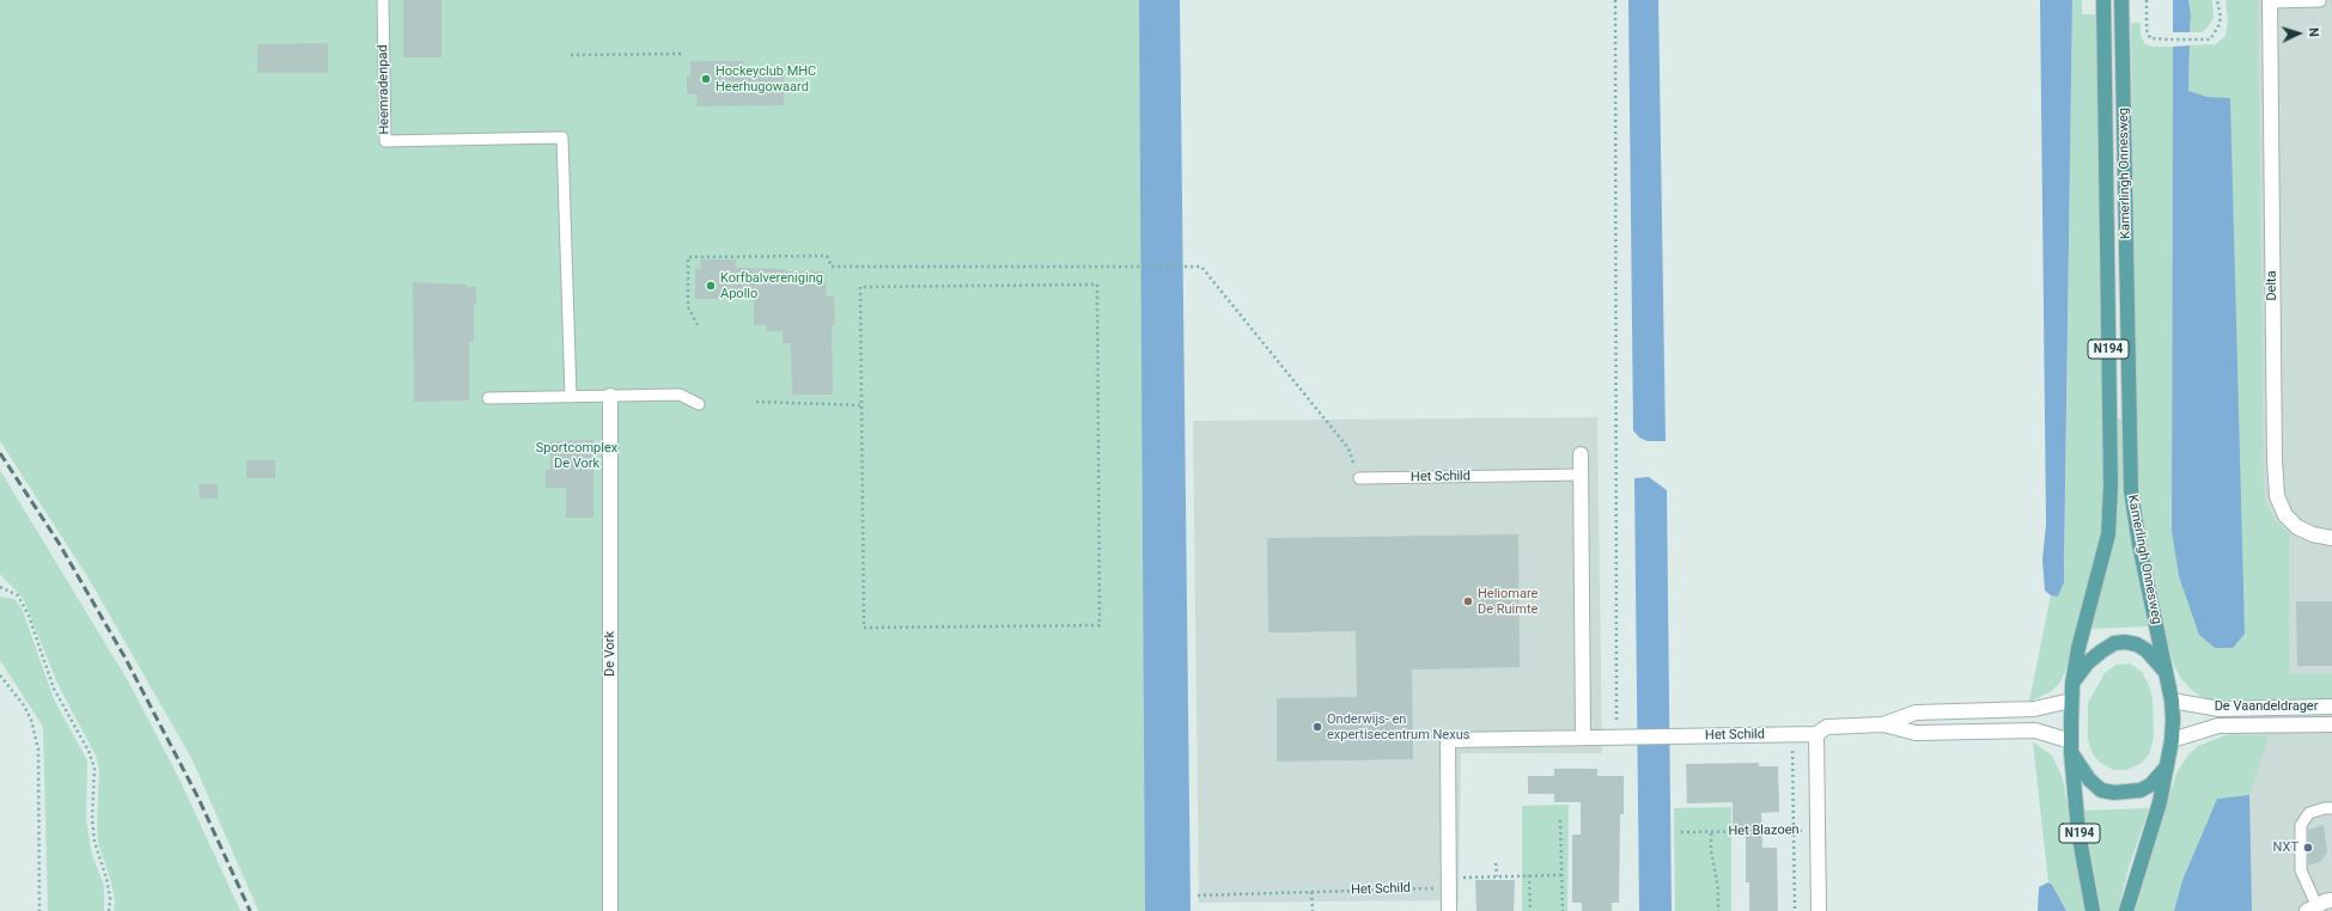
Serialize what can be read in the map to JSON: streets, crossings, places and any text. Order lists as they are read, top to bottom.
{
  "streets": {
    "main road": ["Kamerlingh Onnesweg", "N194"],
    "street": [
      "Delta",
      "Het Schild",
      "De Vork",
      "De Vaandeldrager",
      "Het Blazoen"
    ],
    "lane": ["Heemradenpad"]
  },
  "crossings": [
    ["Kamerlingh Onnesweg", "N194"],
    ["Kamerlingh Onnesweg", "Het Schild"],
    ["Kamerlingh Onnesweg", "De Vaandeldrager"],
    ["N194", "Het Schild"],
    ["N194", "De Vaandeldrager"],
    ["Het Schild", "De Vaandeldrager"],
    ["Het Schild", "Het Blazoen"]
  ],
  "parks": ["Sportcomplex De Vork"],
  "places": [
    "Hockeyclub MHC Heerhugowaard",
    "Korfbalvereniging Apollo",
    "Heliomare De Ruimte",
    "Onderwijs- en expertisecentrum Nexus",
    "NXT"
  ],
  "north": "right"
}
